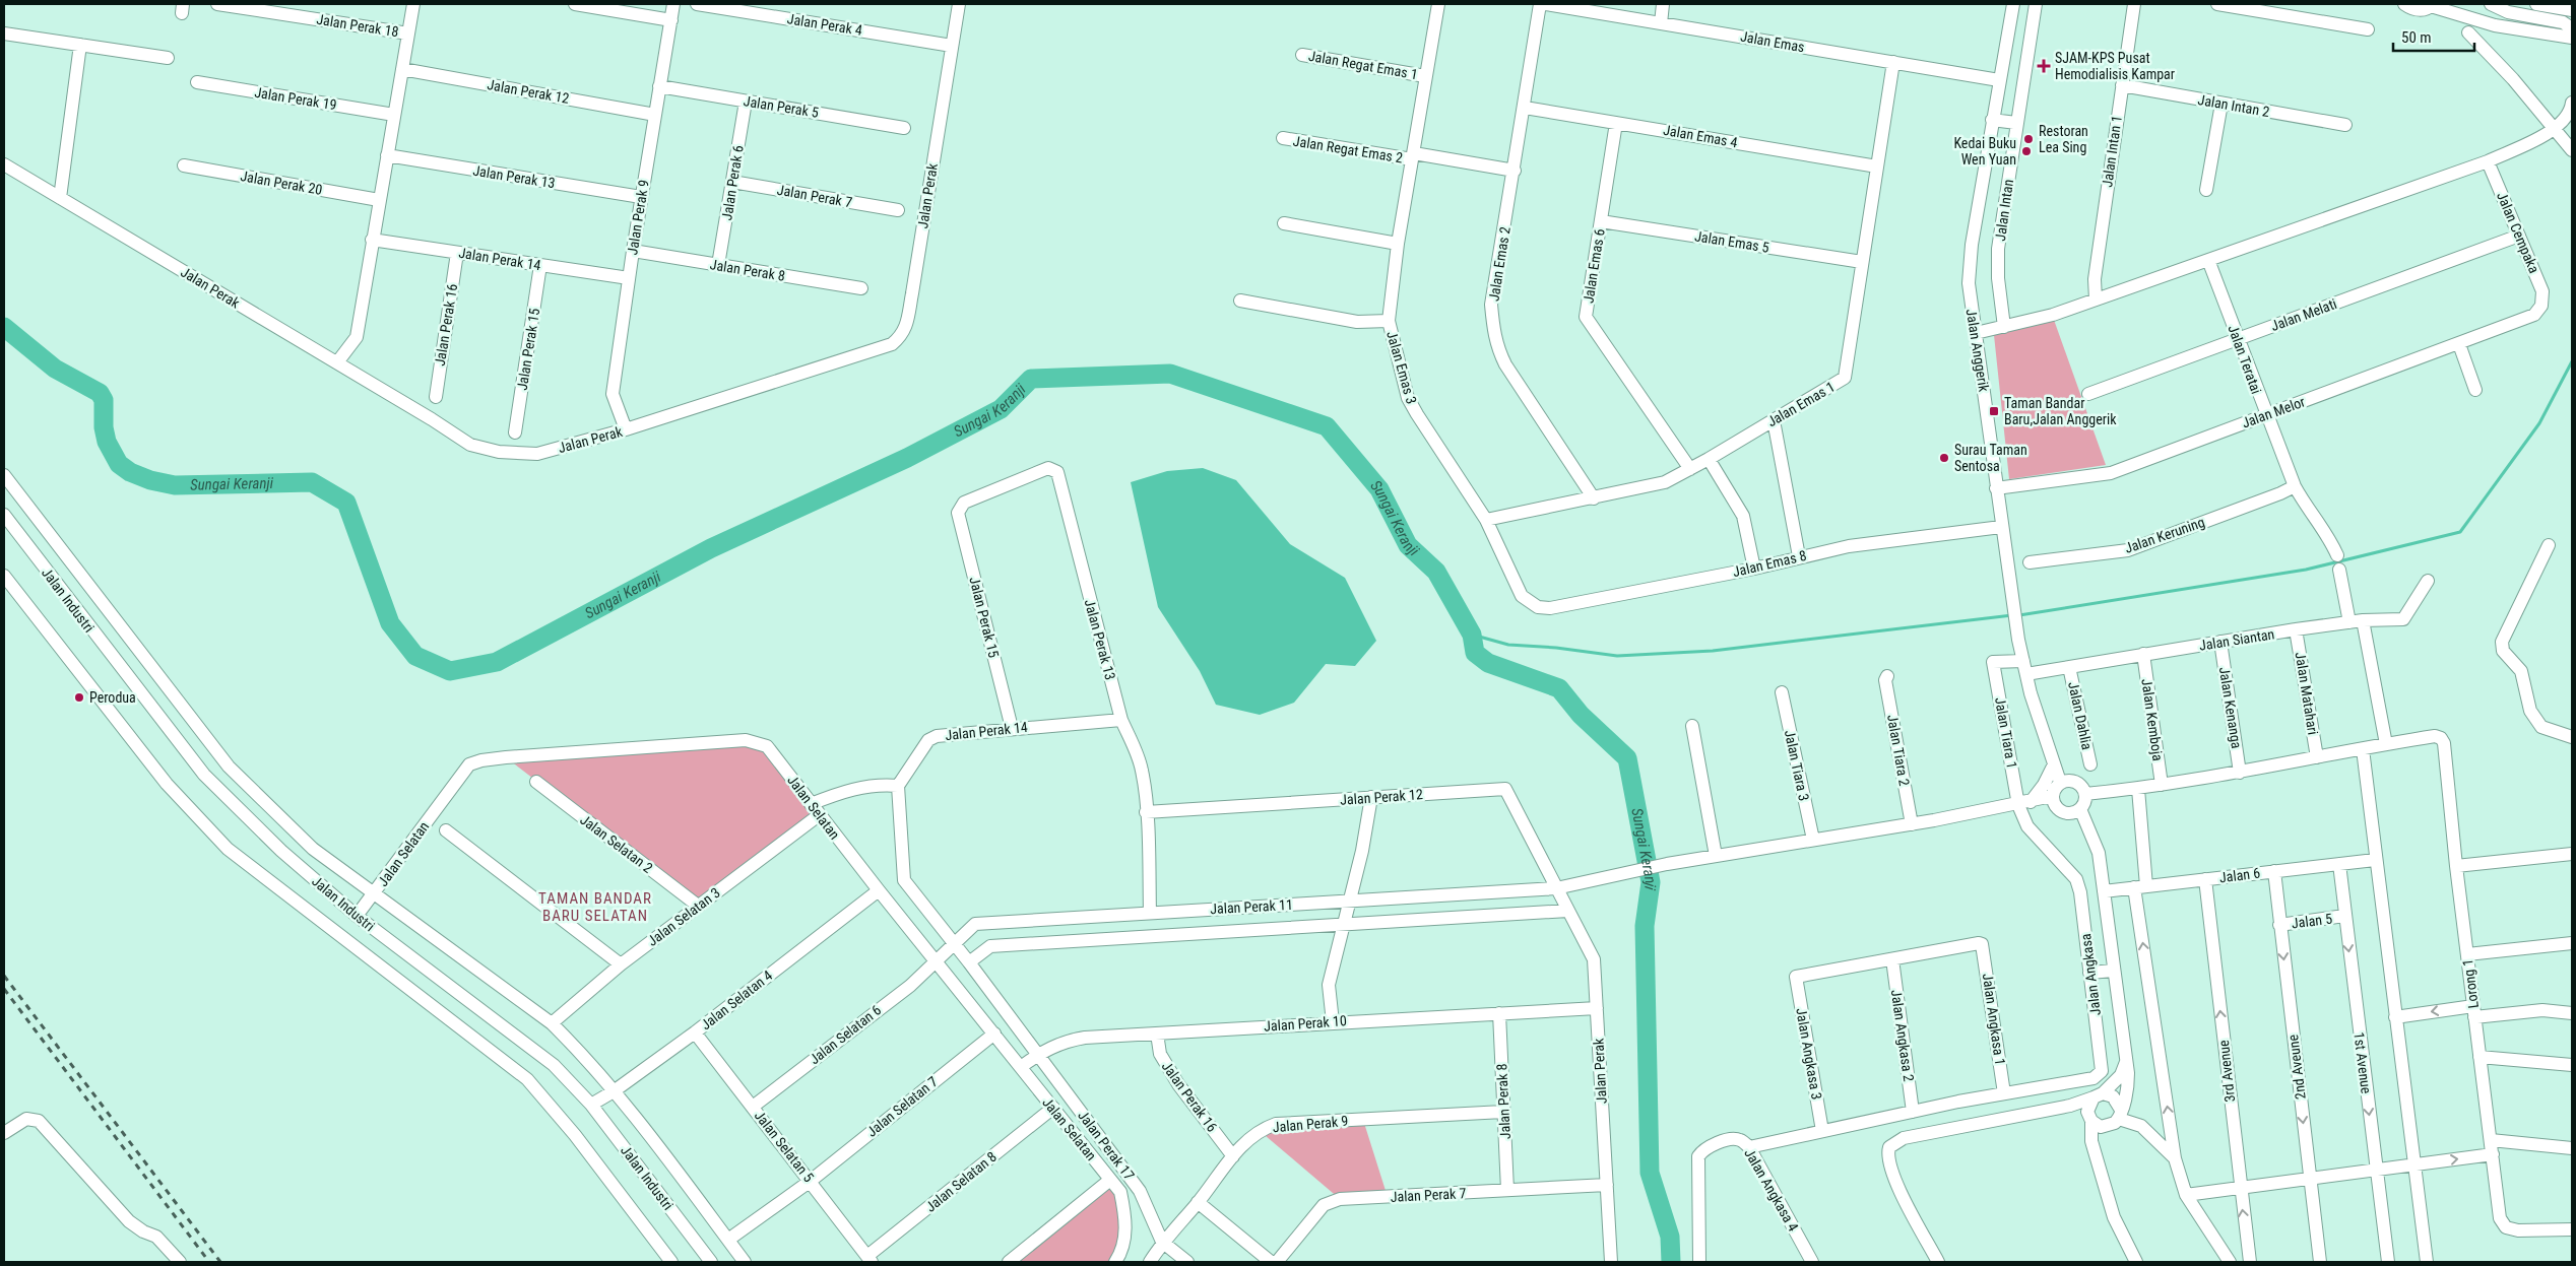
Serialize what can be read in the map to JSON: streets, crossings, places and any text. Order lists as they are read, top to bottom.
{
  "streets": {
    "street": [
      "Jalan Perak 4",
      "Jalan Perak 18",
      "Jalan Emas",
      "Jalan Regat Emas 1",
      "Jalan Perak 12",
      "Jalan Perak 19",
      "Jalan Intan 2",
      "Jalan Perak 5",
      "Jalan Emas 4",
      "Jalan Regat Emas 2",
      "Jalan Intan 1",
      "Jalan Perak 13",
      "Jalan Perak 20",
      "Jalan Perak 6",
      "Jalan Perak 7",
      "Jalan Perak",
      "Jalan Intan",
      "Jalan Perak 9",
      "Jalan Cempaka",
      "Jalan Emas 5",
      "Jalan Perak 14",
      "Jalan Emas 2",
      "Jalan Emas 6",
      "Jalan Perak 8",
      "Jalan Melati",
      "Jalan Perak 16",
      "Jalan Perak 15",
      "Jalan Anggerik",
      "Jalan Teratai",
      "Jalan Emas 3",
      "Jalan Emas 1",
      "Jalan Melor",
      "Jalan Keruning",
      "Jalan Emas 8",
      "Jalan Industri",
      "Jalan Siantan",
      "Jalan Matahari",
      "Jalan Kenanga",
      "Jalan Dahlia",
      "Jalan Kemboja",
      "Jalan Tiara 1",
      "Jalan Tiara 2",
      "Jalan Tiara 3",
      "Jalan Selatan",
      "Jalan Selatan 2",
      "Jalan 6",
      "Jalan Perak 11",
      "Jalan Selatan 3",
      "Jalan 5",
      "Jalan Angkasa",
      "Lorong 1",
      "Jalan Selatan 4",
      "Jalan Angkasa 1",
      "Jalan Perak 10",
      "Jalan Selatan 6",
      "Jalan Angkasa 2",
      "Jalan Angkasa 3",
      "1st Avenue",
      "2nd Aveune",
      "3rd Avenue",
      "Jalan Selatan 7",
      "Jalan Perak 17",
      "Jalan Selatan 5",
      "Jalan Selatan 8",
      "Jalan Angkasa 4"
    ]
  },
  "crossings": [
    ["Jalan Perak 4", "Jalan Perak"],
    ["Jalan Emas", "Jalan Anggerik"],
    ["Jalan Emas", "Jalan Emas 1"],
    ["Jalan Regat Emas 1", "Jalan Emas 3"],
    ["Jalan Perak 12", "Jalan Perak 13"],
    ["Jalan Perak 12", "Jalan Perak"],
    ["Jalan Perak 12", "Jalan Perak 9"],
    ["Jalan Perak 12", "Jalan Perak 11"],
    ["Jalan Intan 2", "Jalan Intan 1"],
    ["Jalan Perak 5", "Jalan Perak 6"],
    ["Jalan Perak 5", "Jalan Perak 9"],
    ["Jalan Emas 4", "Jalan Emas 2"],
    ["Jalan Emas 4", "Jalan Emas 6"],
    ["Jalan Emas 4", "Jalan Emas 1"],
    ["Jalan Regat Emas 2", "Jalan Emas 2"],
    ["Jalan Regat Emas 2", "Jalan Emas 3"],
    ["Jalan Perak 13", "Jalan Perak 9"],
    ["Jalan Perak 13", "Jalan Perak 14"],
    ["Jalan Perak 13", "Jalan Perak 15"],
    ["Jalan Perak 13", "Jalan Perak 11"],
    ["Jalan Perak 6", "Jalan Perak 7"],
    ["Jalan Perak 6", "Jalan Perak 8"],
    ["Jalan Perak 7", "Jalan Perak"],
    ["Jalan Perak 7", "Jalan Perak 8"],
    ["Jalan Perak", "Jalan Perak 9"],
    ["Jalan Perak", "Jalan Perak 11"],
    ["Jalan Perak", "Jalan Perak 10"],
    ["Jalan Perak 9", "Jalan Perak 14"],
    ["Jalan Perak 9", "Jalan Perak 8"],
    ["Jalan Perak 9", "Jalan Perak 16"],
    ["Jalan Perak 9", "Jalan Perak 17"],
    ["Jalan Cempaka", "Jalan Melati"],
    ["Jalan Cempaka", "Jalan Melor"],
    ["Jalan Emas 5", "Jalan Emas 6"],
    ["Jalan Emas 5", "Jalan Emas 1"],
    ["Jalan Perak 14", "Jalan Perak 16"],
    ["Jalan Perak 14", "Jalan Perak 15"],
    ["Jalan Emas 2", "Jalan Emas 1"],
    ["Jalan Emas 6", "Jalan Emas 1"],
    ["Jalan Perak 8", "Jalan Perak 10"],
    ["Jalan Melati", "Jalan Teratai"],
    ["Jalan Perak 16", "Jalan Perak 10"],
    ["Jalan Anggerik", "Jalan Melor"],
    ["Jalan Anggerik", "Jalan Emas 8"],
    ["Jalan Anggerik", "Jalan Siantan"],
    ["Jalan Anggerik", "Jalan Tiara 1"],
    ["Jalan Anggerik", "Jalan Perak 11"],
    ["Jalan Teratai", "Jalan Melor"],
    ["Jalan Teratai", "Jalan Keruning"],
    ["Jalan Emas 3", "Jalan Emas 1"],
    ["Jalan Emas 3", "Jalan Emas 8"],
    ["Jalan Industri", "Jalan Selatan"],
    ["Jalan Industri", "Jalan Selatan 4"],
    ["Jalan Siantan", "Jalan Matahari"],
    ["Jalan Siantan", "Jalan Kenanga"],
    ["Jalan Siantan", "Jalan Dahlia"],
    ["Jalan Siantan", "Jalan Kemboja"],
    ["Jalan Tiara 1", "Jalan Perak 11"],
    ["Jalan Tiara 1", "Jalan Angkasa"],
    ["Jalan Tiara 2", "Jalan Perak 11"],
    ["Jalan Tiara 3", "Jalan Perak 11"],
    ["Jalan Selatan", "Jalan Selatan 3"],
    ["Jalan Selatan", "Jalan Selatan 4"],
    ["Jalan Selatan", "Jalan Perak 10"],
    ["Jalan Selatan", "Jalan Selatan 6"],
    ["Jalan Selatan", "Jalan Selatan 7"],
    ["Jalan Selatan", "Jalan Selatan 8"],
    ["Jalan Selatan 2", "Jalan Selatan 3"],
    ["Jalan 6", "1st Avenue"],
    ["Jalan 6", "2nd Aveune"],
    ["Jalan 6", "3rd Avenue"],
    ["Jalan Perak 11", "Jalan Selatan 6"],
    ["Jalan Perak 11", "Jalan Perak 17"],
    ["Jalan 5", "1st Avenue"],
    ["Jalan 5", "2nd Aveune"],
    ["Jalan Angkasa", "Jalan Angkasa 1"],
    ["Jalan Selatan 4", "Jalan Selatan 5"],
    ["Jalan Angkasa 1", "Jalan Angkasa 2"],
    ["Jalan Angkasa 1", "Jalan Angkasa 3"],
    ["Jalan Perak 10", "Jalan Perak 17"],
    ["Jalan Selatan 6", "Jalan Perak 17"],
    ["Jalan Selatan 6", "Jalan Selatan 5"],
    ["Jalan Angkasa 2", "Jalan Angkasa 3"],
    ["Jalan Selatan 7", "Jalan Selatan 5"],
    ["Jalan Selatan 5", "Jalan Selatan 8"]
  ],
  "districts": ["TAMAN BANDAR BARU SELATAN"],
  "water": ["Sungai Keranji"],
  "places": {
    "health": ["SJAM-KPS Pusat Hemodialisis Kampar"],
    "other": [
      "Restoran Lea Sing",
      "Kedai Buku Wen Yuan",
      "Surau Taman Sentosa",
      "Perodua"
    ],
    "transit": ["Taman Bandar Baru,Jalan Anggerik"]
  },
  "scale_bar": "50 m"
}
